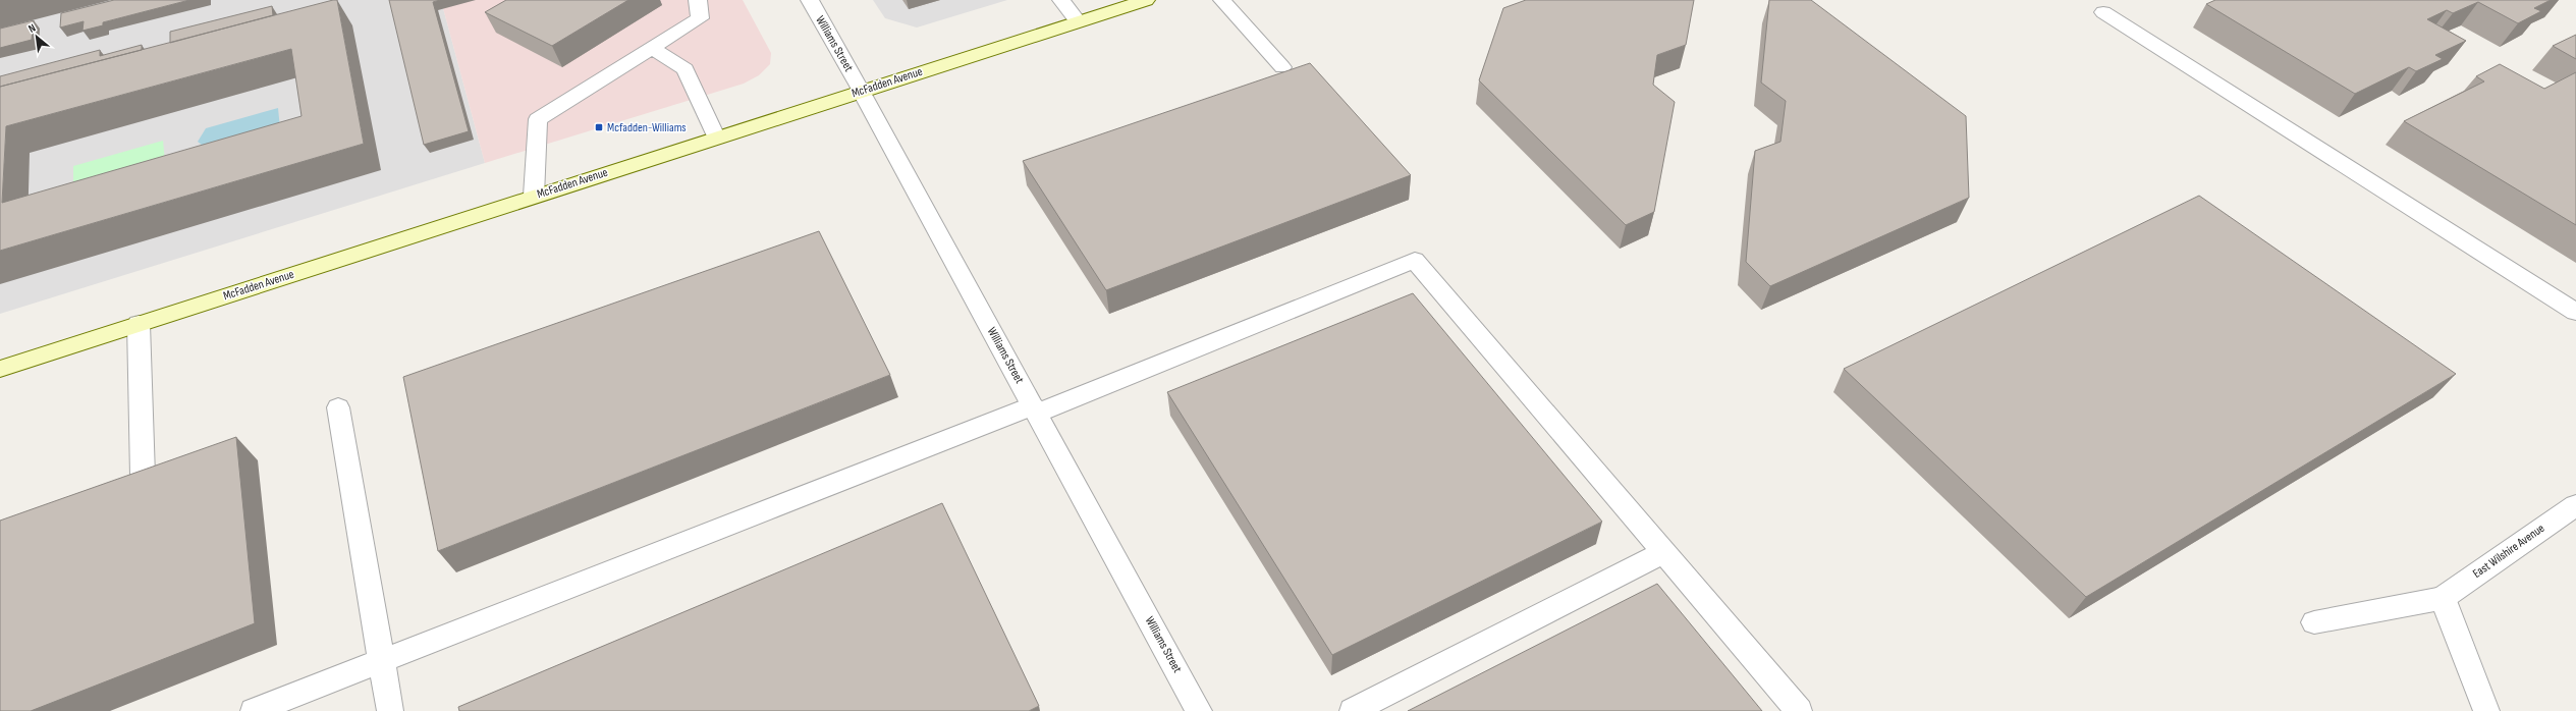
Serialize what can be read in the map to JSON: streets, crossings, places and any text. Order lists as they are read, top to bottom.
{
  "streets": {
    "main road": ["McFadden Avenue"],
    "street": ["Williams Street", "East Wilshire Avenue"]
  },
  "crossings": [
    ["Williams Street", "McFadden Avenue"]
  ],
  "places": {
    "transit": ["Mcfadden-Williams"]
  },
  "north": "top left"
}
